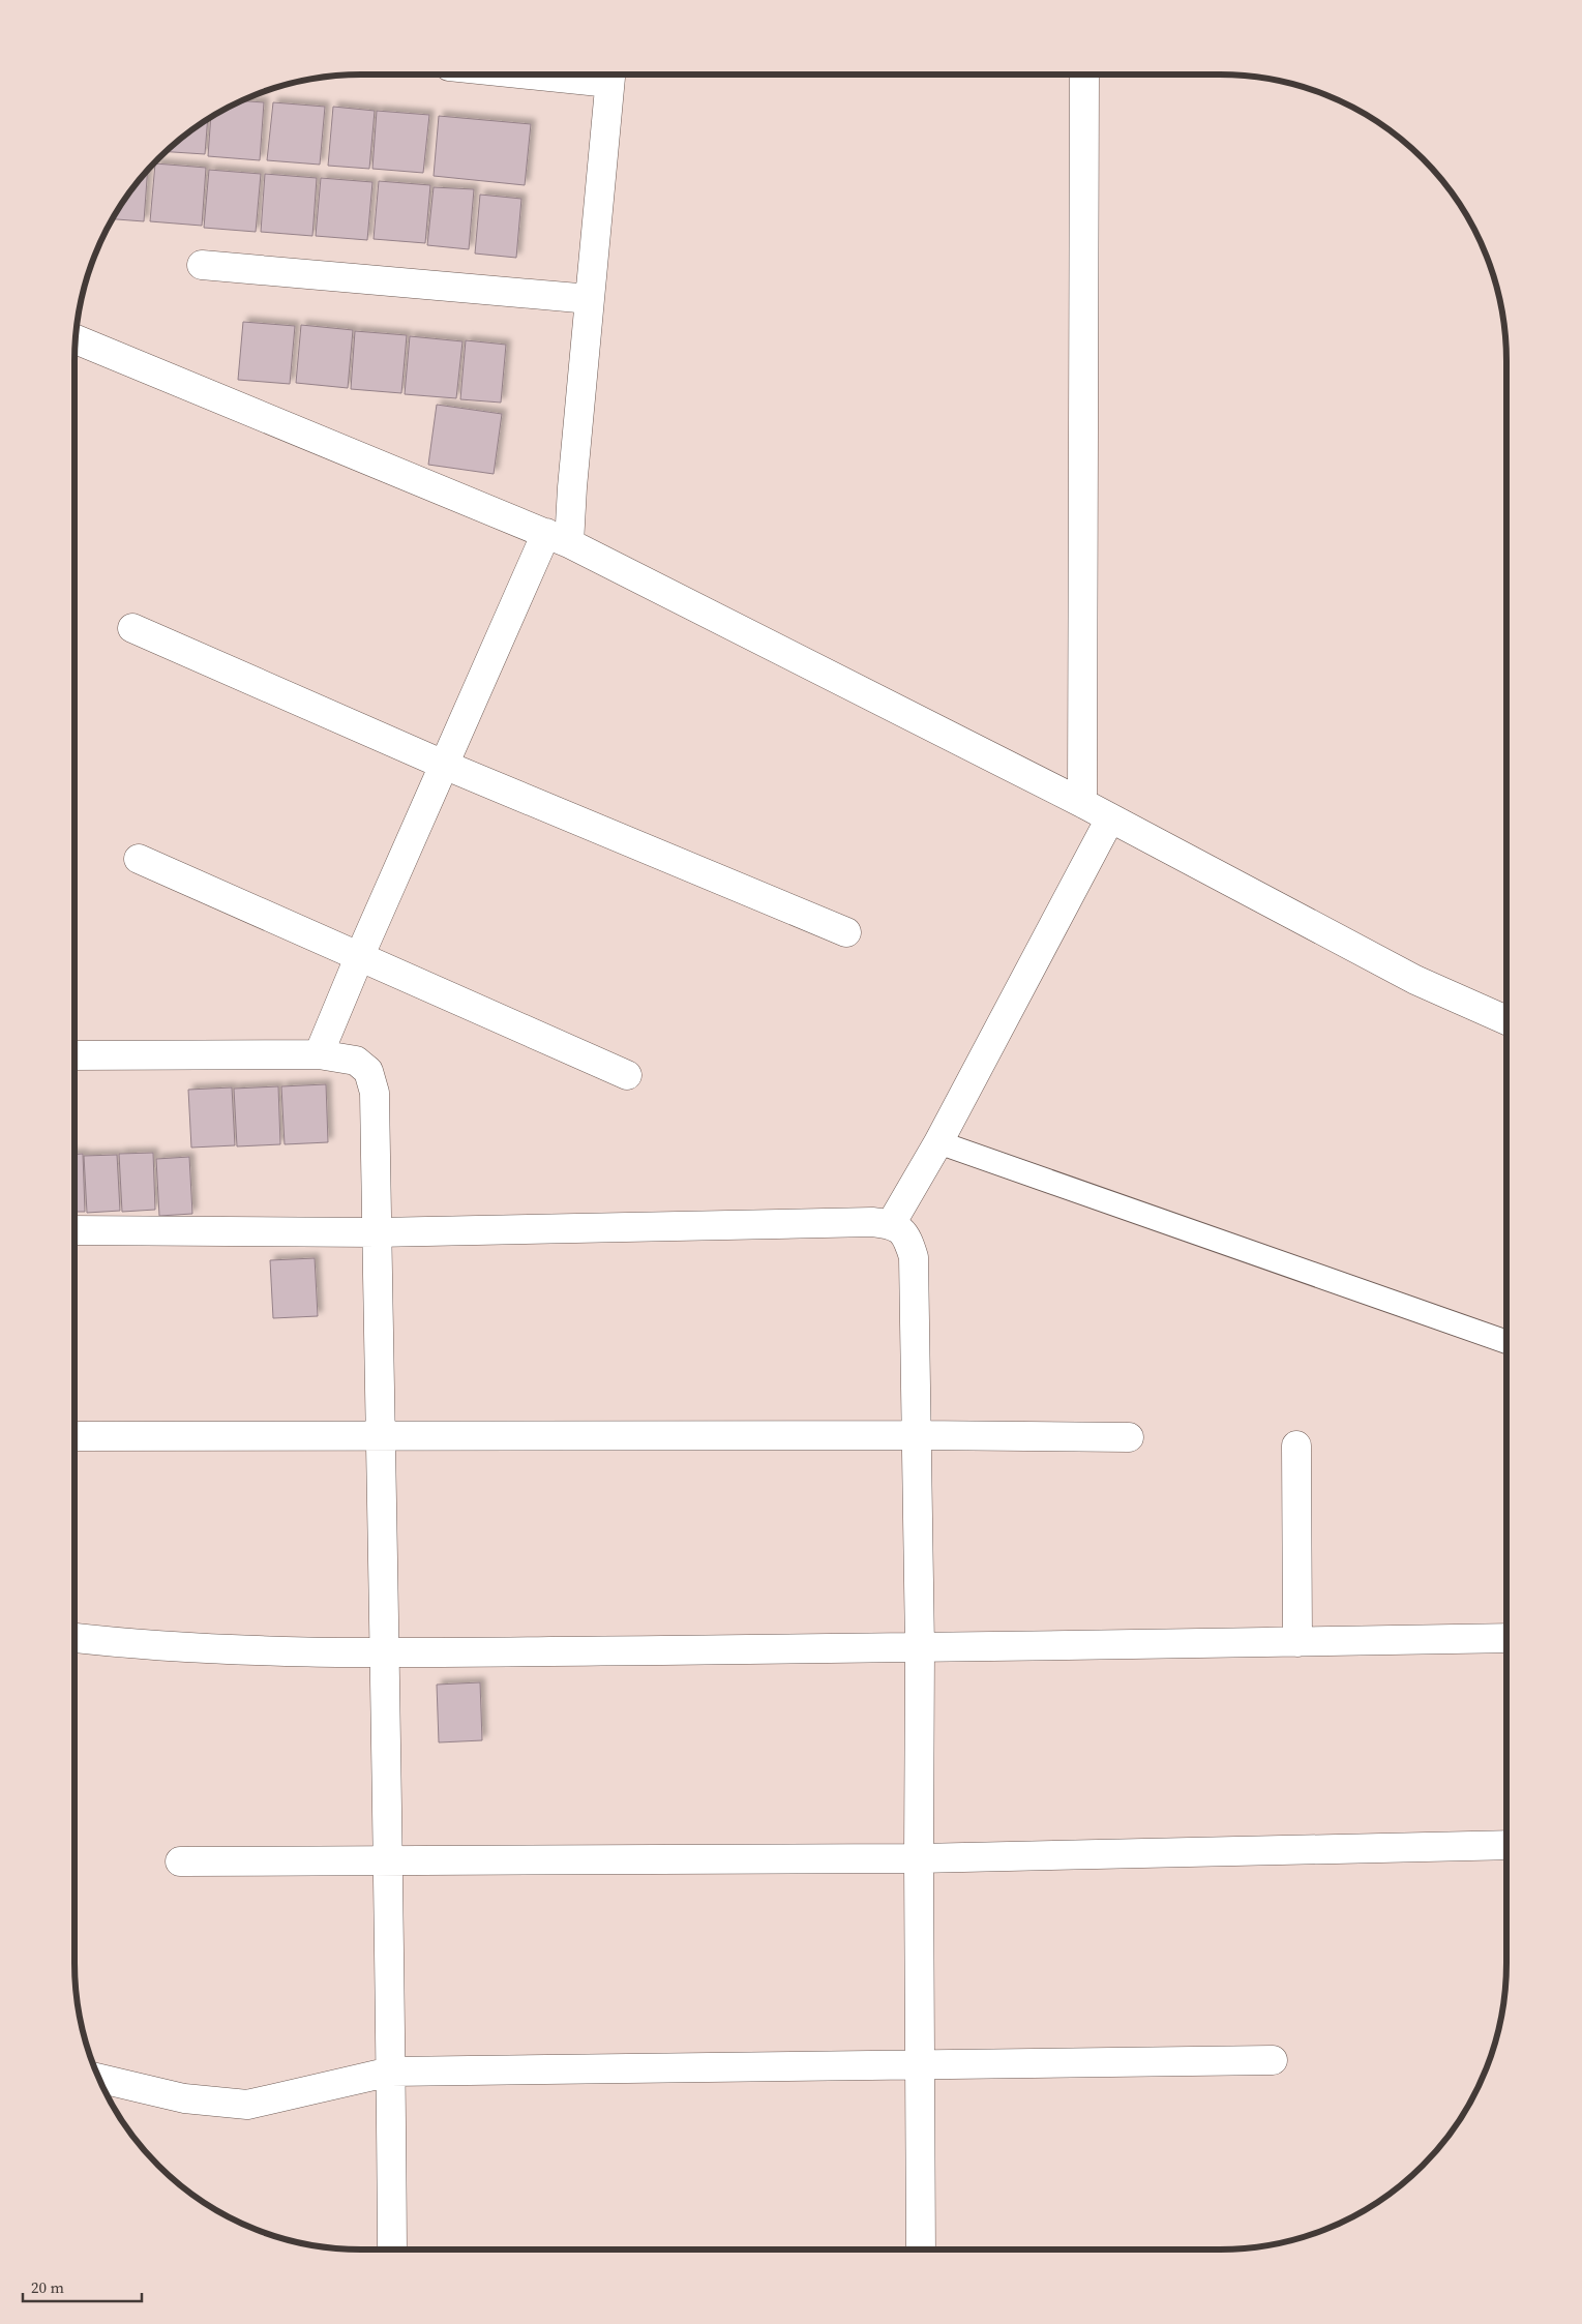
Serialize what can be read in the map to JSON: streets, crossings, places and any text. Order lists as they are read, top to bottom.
{
  "scale_bar": "20 m"
}
